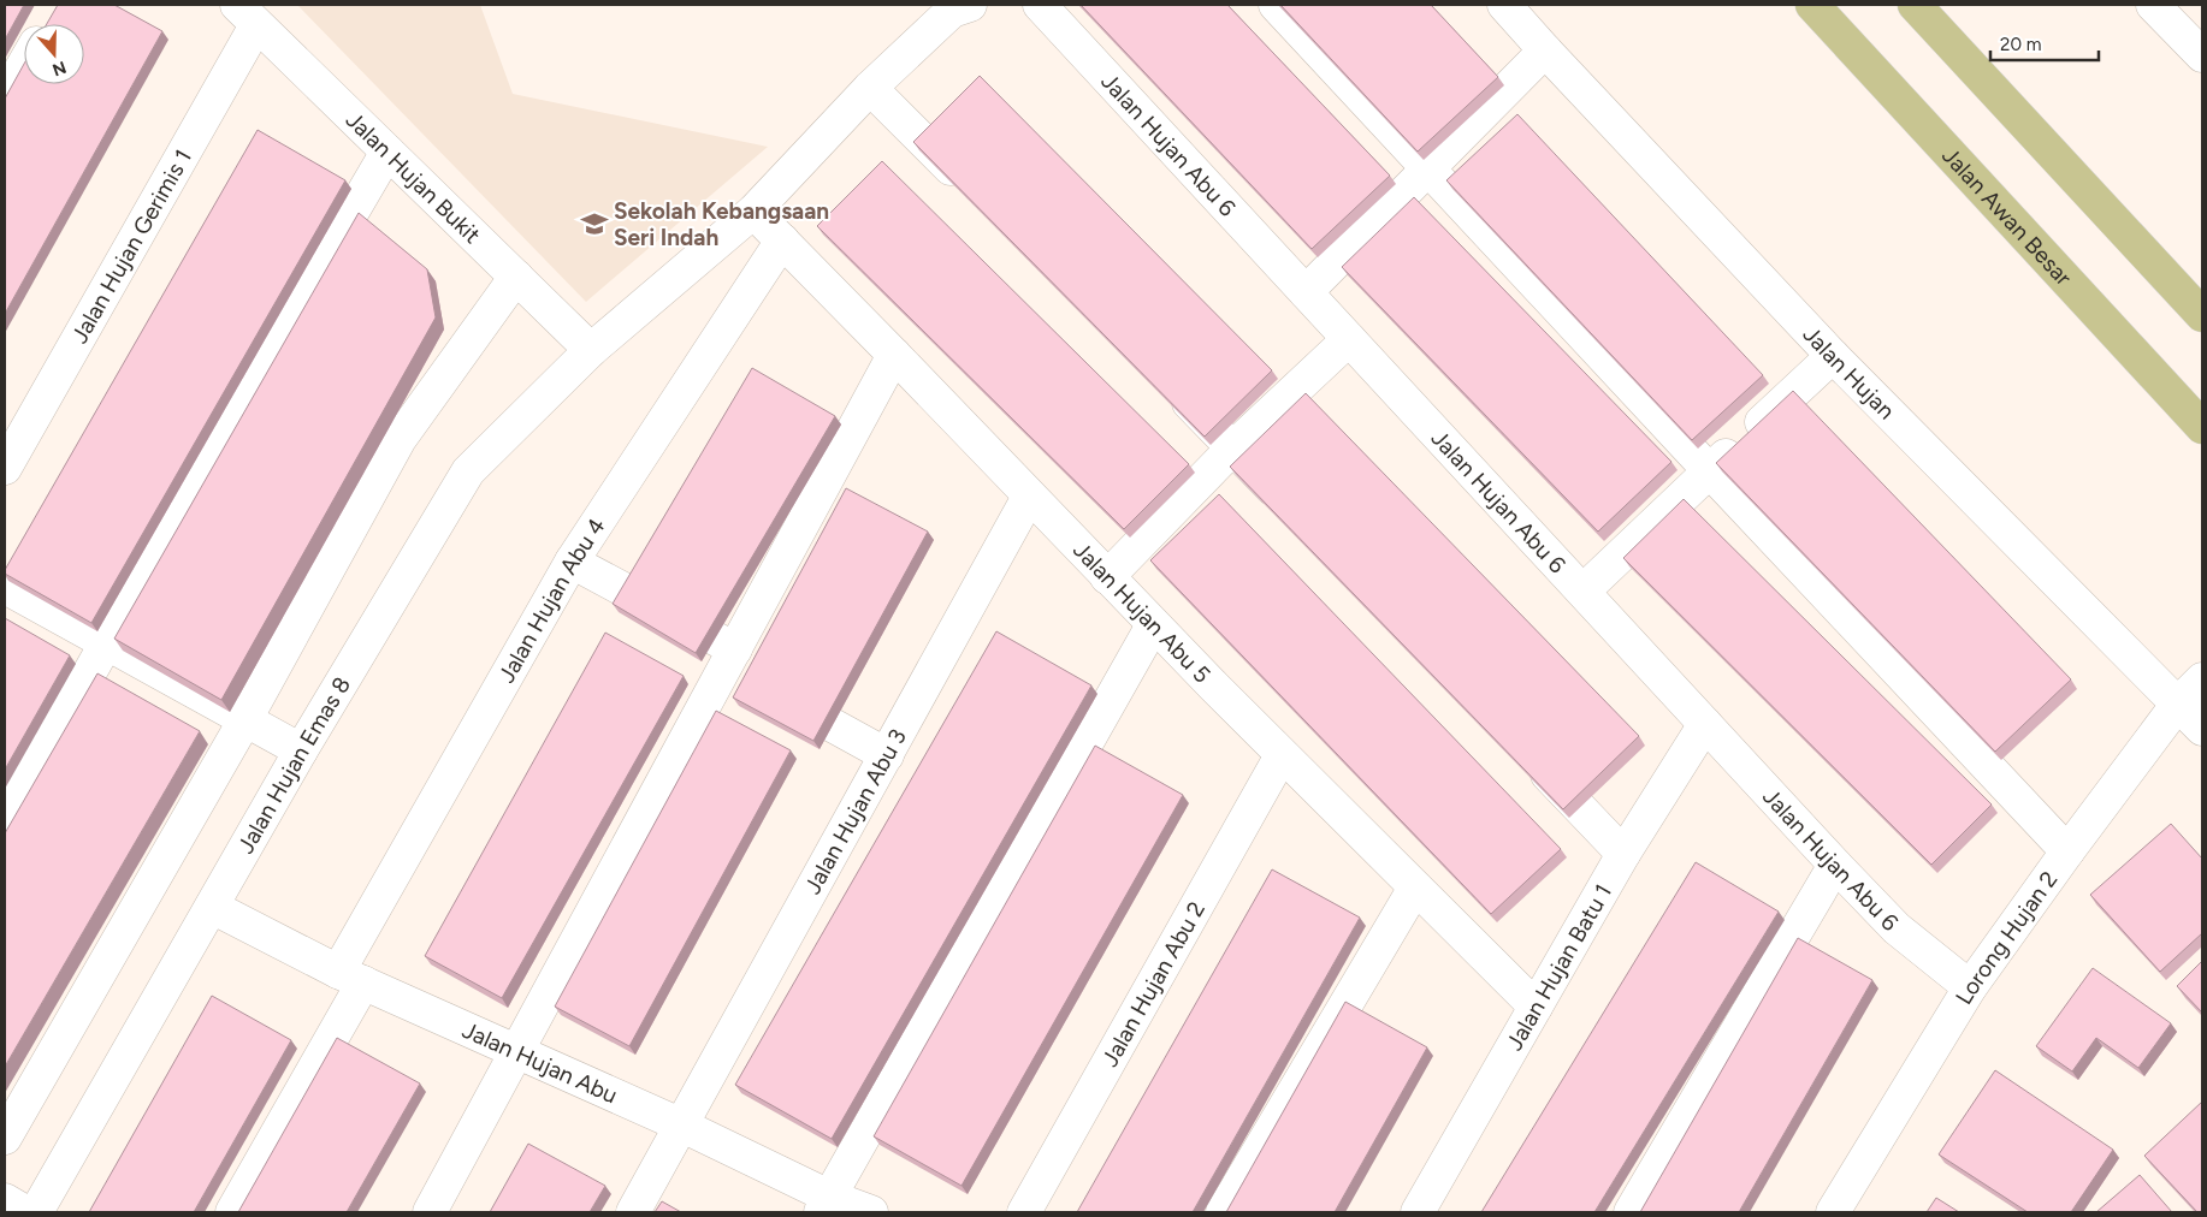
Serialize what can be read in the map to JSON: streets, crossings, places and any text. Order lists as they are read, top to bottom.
{
  "streets": {
    "main road": ["Jalan Awan Besar"],
    "street": [
      "Jalan Hujan Abu 6",
      "Jalan Hujan Bukit",
      "Jalan Hujan Gerimis 1",
      "Jalan Hujan",
      "Jalan Hujan Abu 4",
      "Jalan Hujan Abu 5",
      "Jalan Hujan Emas 8",
      "Jalan Hujan Abu 3",
      "Lorong Hujan 2",
      "Jalan Hujan Batu 1",
      "Jalan Hujan Abu 2",
      "Jalan Hujan Abu"
    ]
  },
  "crossings": [
    ["Jalan Hujan Abu 6", "Lorong Hujan 2"],
    ["Jalan Hujan Abu 6", "Jalan Hujan Batu 1"],
    ["Jalan Hujan Bukit", "Jalan Hujan Gerimis 1"],
    ["Jalan Hujan Bukit", "Jalan Hujan Emas 8"],
    ["Jalan Hujan", "Lorong Hujan 2"],
    ["Jalan Hujan Abu 4", "Jalan Hujan Abu 5"],
    ["Jalan Hujan Abu 4", "Jalan Hujan Abu"],
    ["Jalan Hujan Abu 5", "Jalan Hujan Abu 3"],
    ["Jalan Hujan Abu 5", "Jalan Hujan Batu 1"],
    ["Jalan Hujan Abu 5", "Jalan Hujan Abu 2"],
    ["Jalan Hujan Emas 8", "Jalan Hujan Abu"],
    ["Jalan Hujan Abu 3", "Jalan Hujan Abu"]
  ],
  "places": {
    "school or university": ["Sekolah Kebangsaan Seri Indah"]
  },
  "scale_bar": "20 m",
  "north": "bottom"
}
